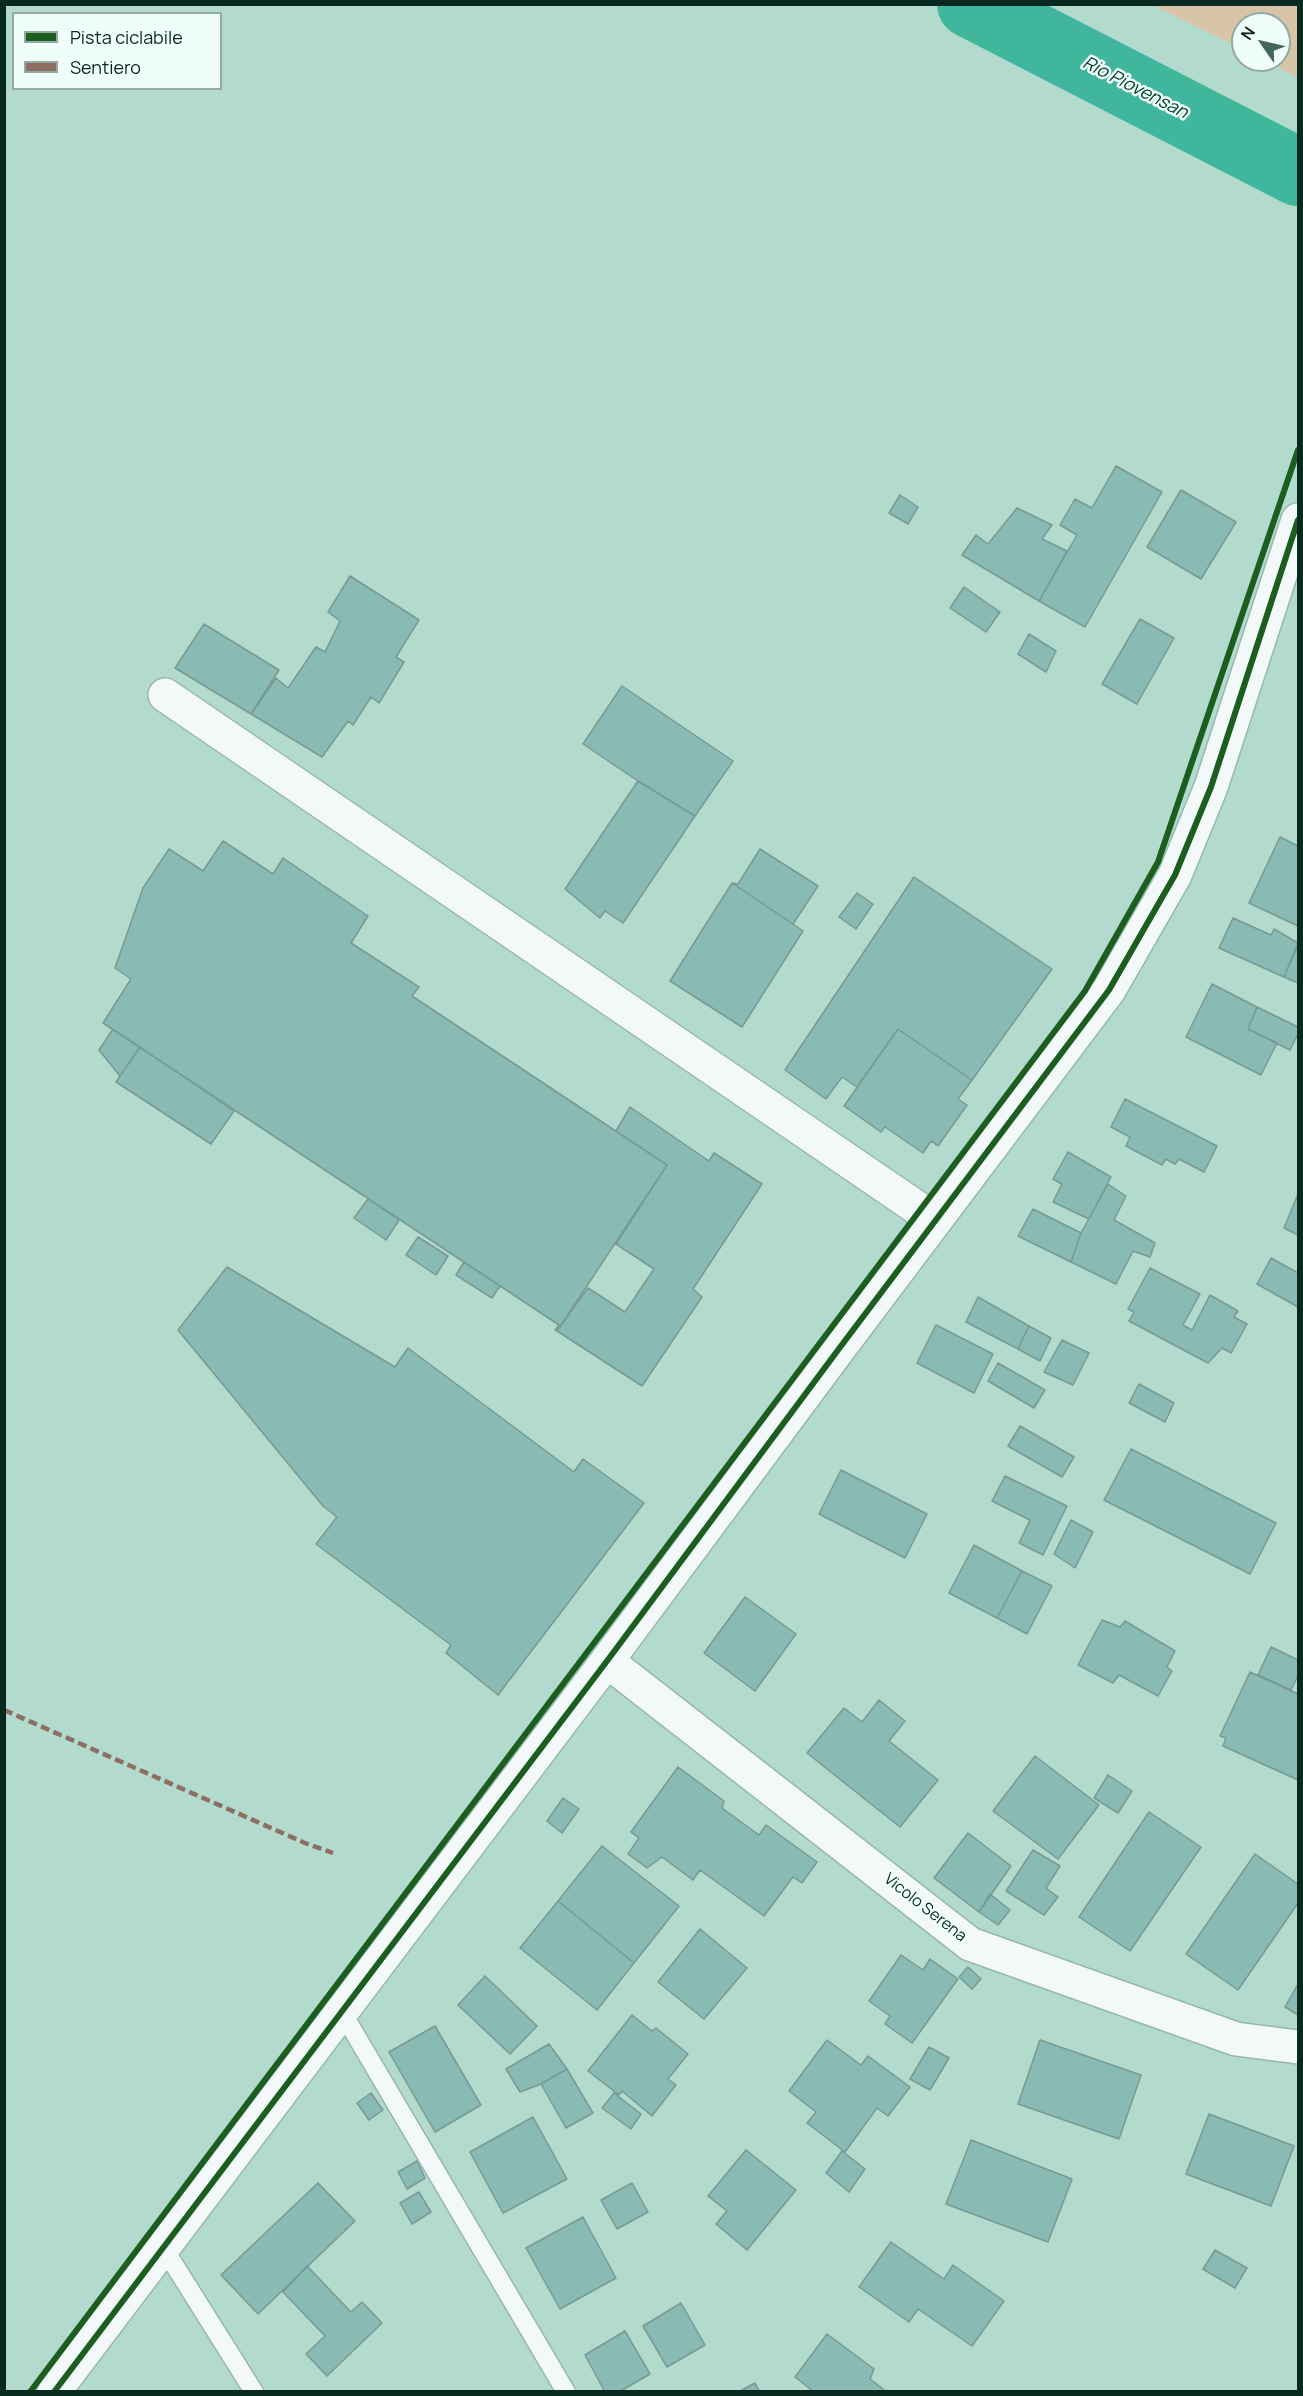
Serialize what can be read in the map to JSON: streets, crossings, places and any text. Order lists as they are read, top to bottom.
{
  "streets": {
    "street": ["Vicolo Serena"]
  },
  "water": ["Rio Piovensan"],
  "legend": ["Pista ciclabile", "Sentiero"],
  "north": "top left"
}
